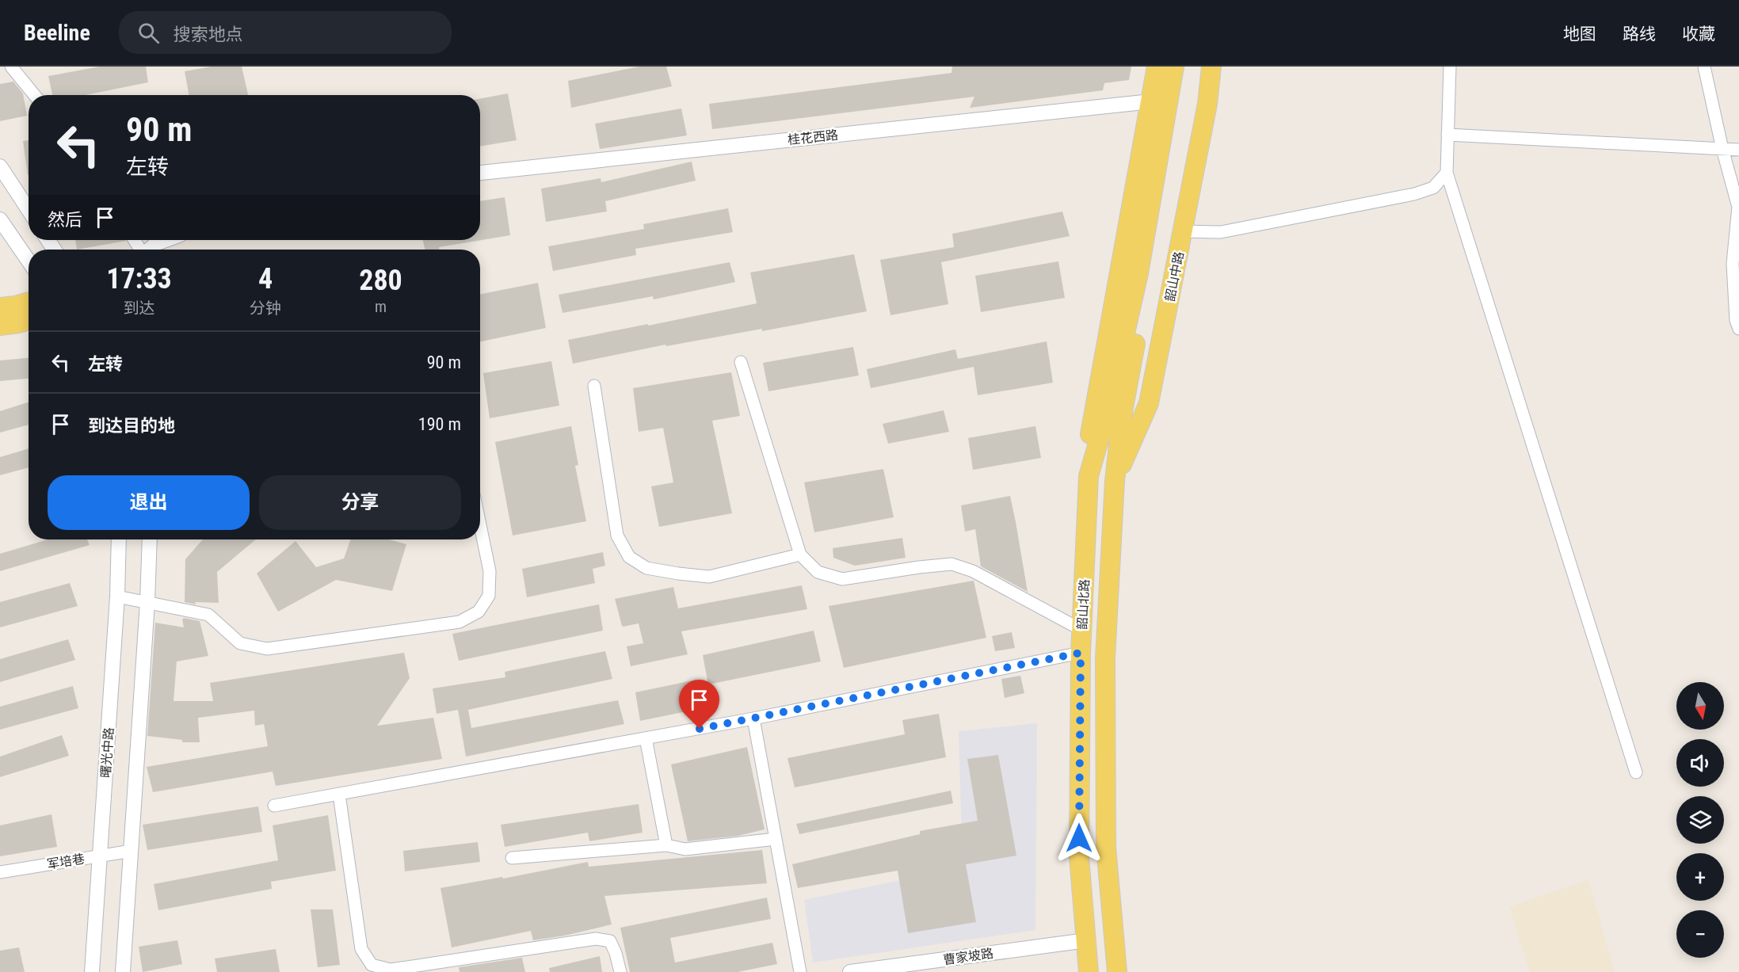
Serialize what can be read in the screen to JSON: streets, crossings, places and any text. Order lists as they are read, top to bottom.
{
  "streets": {
    "main road": ["韶山中路", "韶山北路"],
    "street": [
      "桂花西路",
      "曙光中路",
      "军培巷",
      "曹家坡路"
    ]
  },
  "crossings": [
    ["韶山中路", "韶山北路"],
    ["韶山北路", "曹家坡路"],
    ["曙光中路", "军培巷"]
  ],
  "north": "bottom",
  "page": {
    "header": "Beeline",
    "search": "搜索地点",
    "nav": ["地图", "路线", "收藏"],
    "turn": ["90 m", "左转"],
    "then": "然后",
    "eta": [
      "17:33",
      "到达",
      "4",
      "分钟",
      "280",
      "m"
    ],
    "list": [
      {
        "name": "左转",
        "value": "90 m"
      },
      {
        "name": "到达目的地",
        "value": "190 m"
      }
    ],
    "buttons": ["退出", "分享"],
    "map_buttons": ["+", "−"]
  }
}
